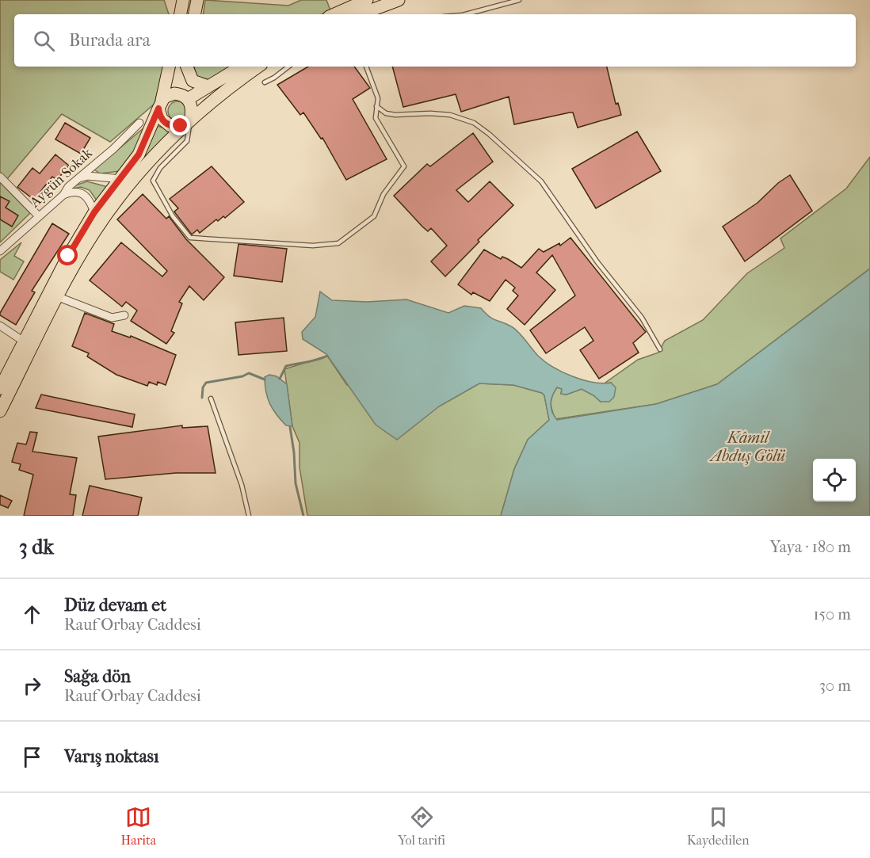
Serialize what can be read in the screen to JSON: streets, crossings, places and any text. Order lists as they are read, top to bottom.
{
  "streets": {
    "street": ["Aygün Sokak"]
  },
  "water": ["Kâmil Abduş Gölü"],
  "page": {
    "search": "Burada ara",
    "heading": ["3 dk", "Yaya · 180 m"],
    "list": [
      ["Düz devam et", "Rauf Orbay Caddesi", "150 m"],
      ["Sağa dön", "Rauf Orbay Caddesi", "30 m"],
      "Varış noktası"
    ],
    "nav": ["Harita", "Yol tarifi", "Kaydedilen"]
  }
}
